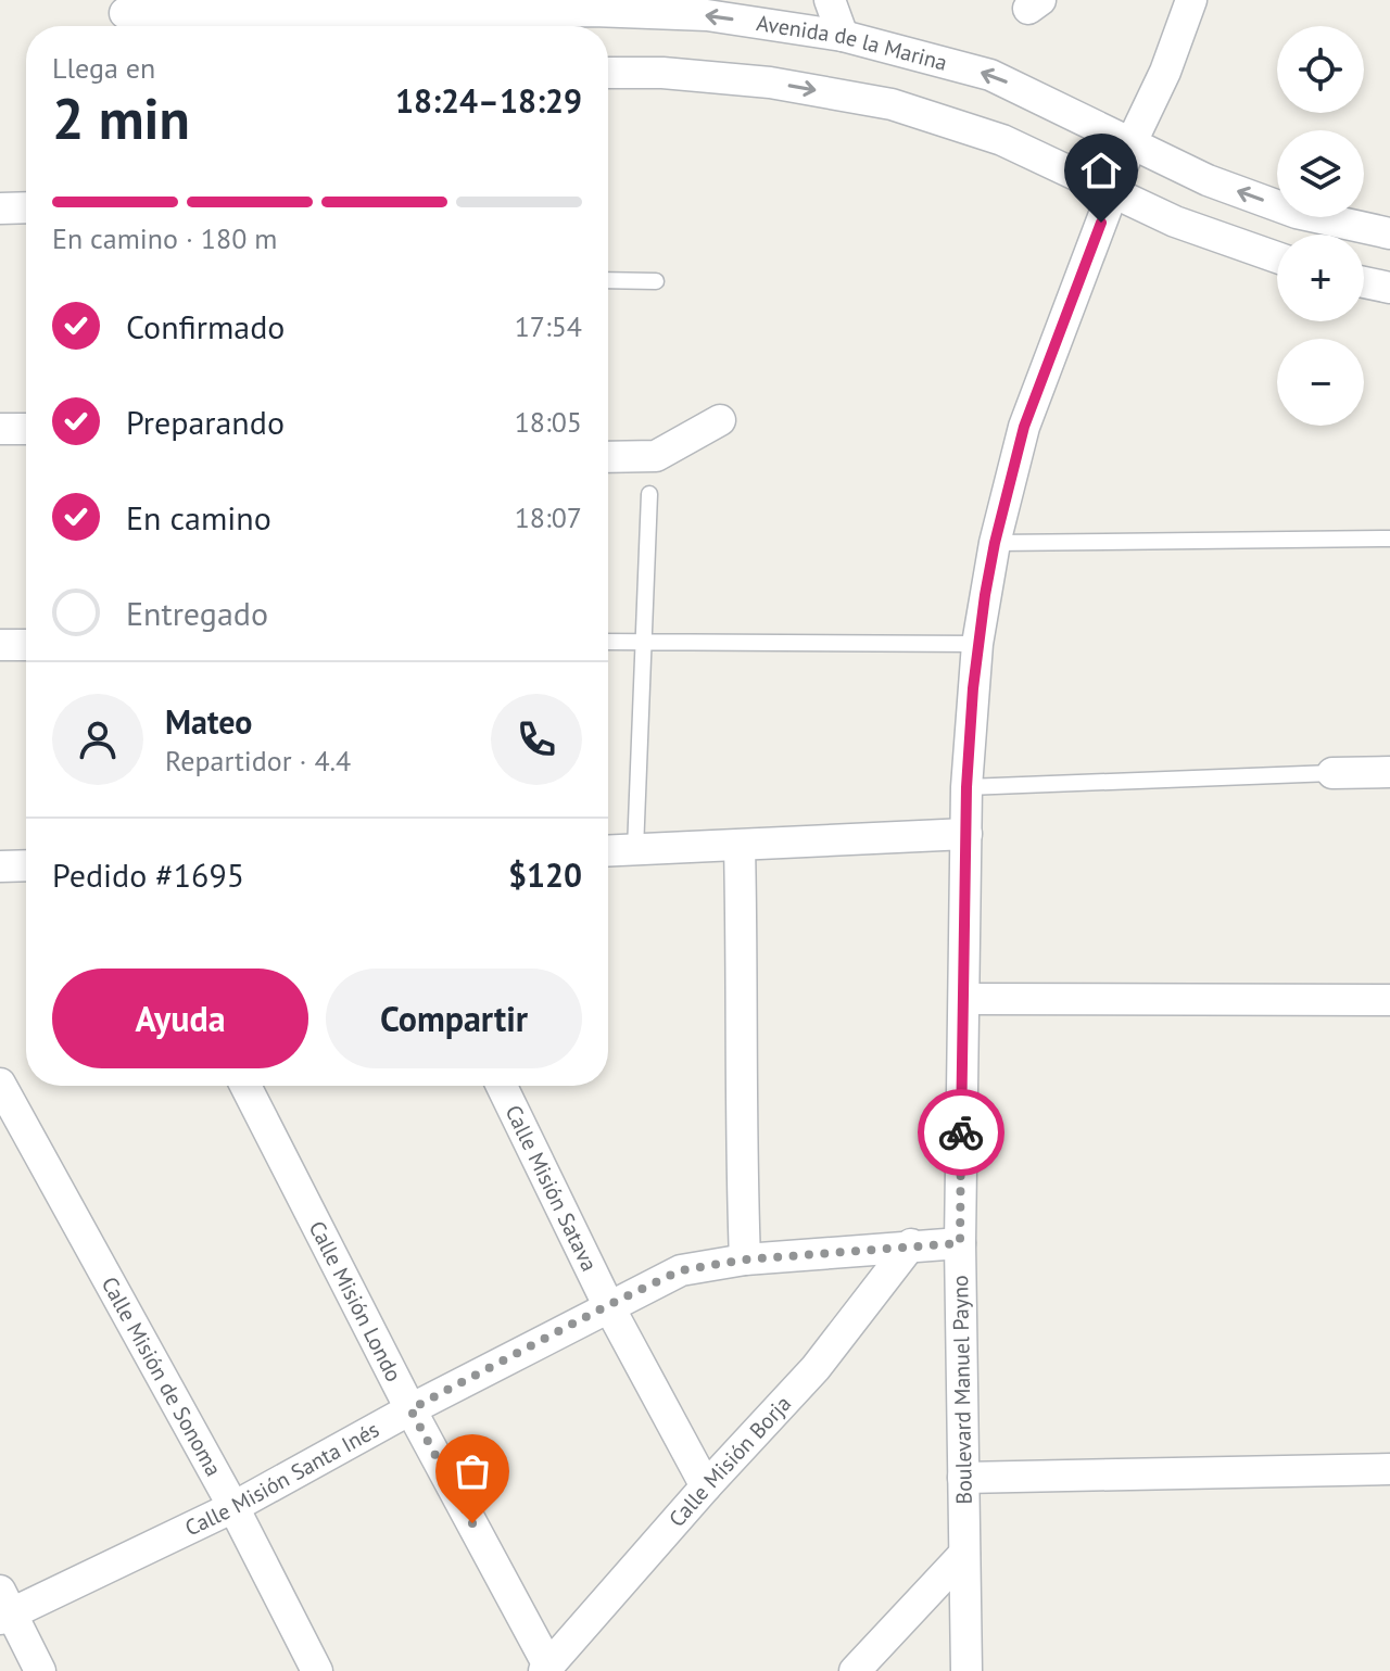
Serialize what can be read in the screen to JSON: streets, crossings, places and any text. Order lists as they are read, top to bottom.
{
  "streets": {
    "street": [
      "Avenida de la Marina",
      "Calle Misión Satava",
      "Calle Misión Londo",
      "Calle Misión de Sonoma",
      "Boulevard Manuel Payno",
      "Calle Misión Borja",
      "Calle Misión Santa Inés"
    ]
  },
  "crossings": [
    ["Avenida de la Marina", "Boulevard Manuel Payno"],
    ["Calle Misión Satava", "Calle Misión Borja"],
    ["Calle Misión Satava", "Calle Misión Santa Inés"],
    ["Calle Misión Londo", "Calle Misión Borja"],
    ["Calle Misión Londo", "Calle Misión Santa Inés"],
    ["Calle Misión de Sonoma", "Calle Misión Santa Inés"],
    ["Boulevard Manuel Payno", "Calle Misión Santa Inés"],
    ["Calle Misión Borja", "Calle Misión Santa Inés"]
  ],
  "page": {
    "map_buttons": ["+", "−"],
    "heading": ["2 min", "Llega en", "18:24–18:29"],
    "panel": [
      "Mateo",
      "Repartidor · 4.4",
      "Pedido #1695",
      "$120"
    ],
    "bar": "En camino · 180 m",
    "list": [
      ["Confirmado", "17:54"],
      ["Preparando", "18:05"],
      ["En camino", "18:07"],
      "Entregado"
    ],
    "buttons": ["Ayuda", "Compartir"]
  }
}
